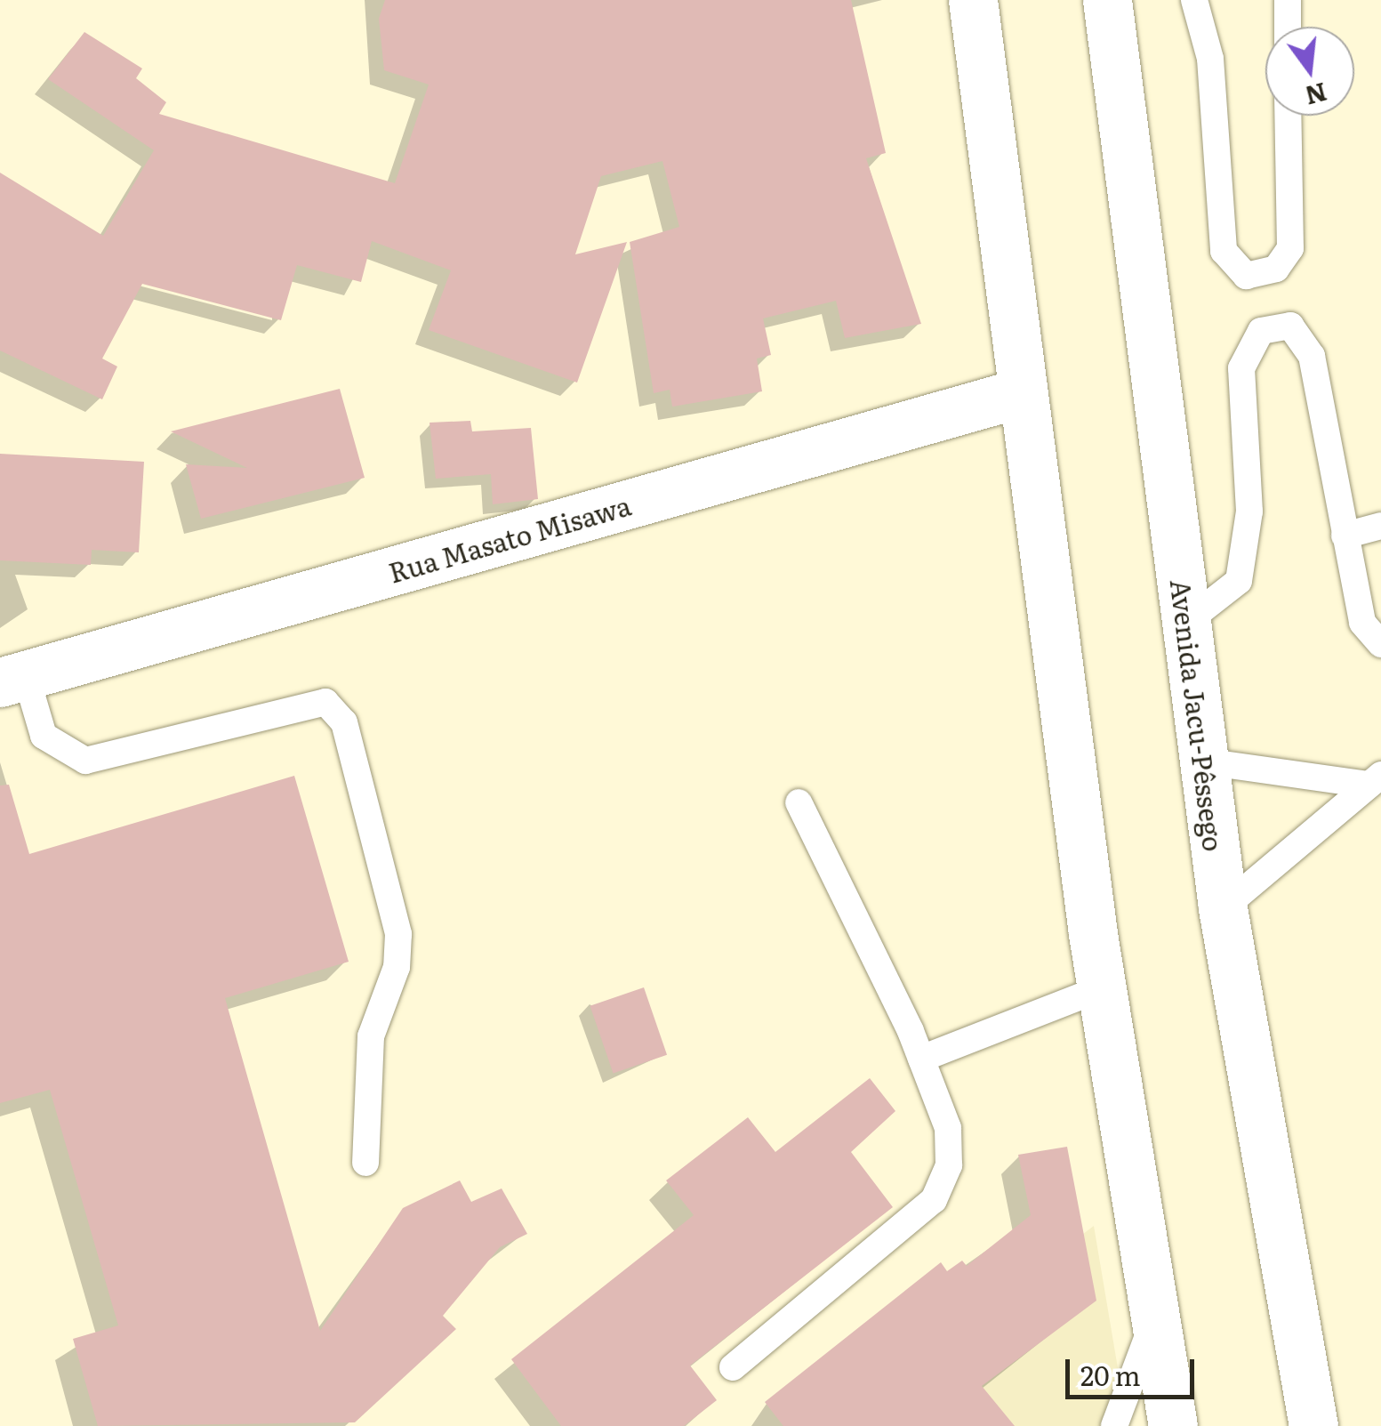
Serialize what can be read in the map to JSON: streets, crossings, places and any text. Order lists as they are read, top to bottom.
{
  "streets": {
    "main road": ["Rua Masato Misawa", "Avenida Jacu-Pêssego"]
  },
  "scale_bar": "20 m",
  "north": "bottom"
}
